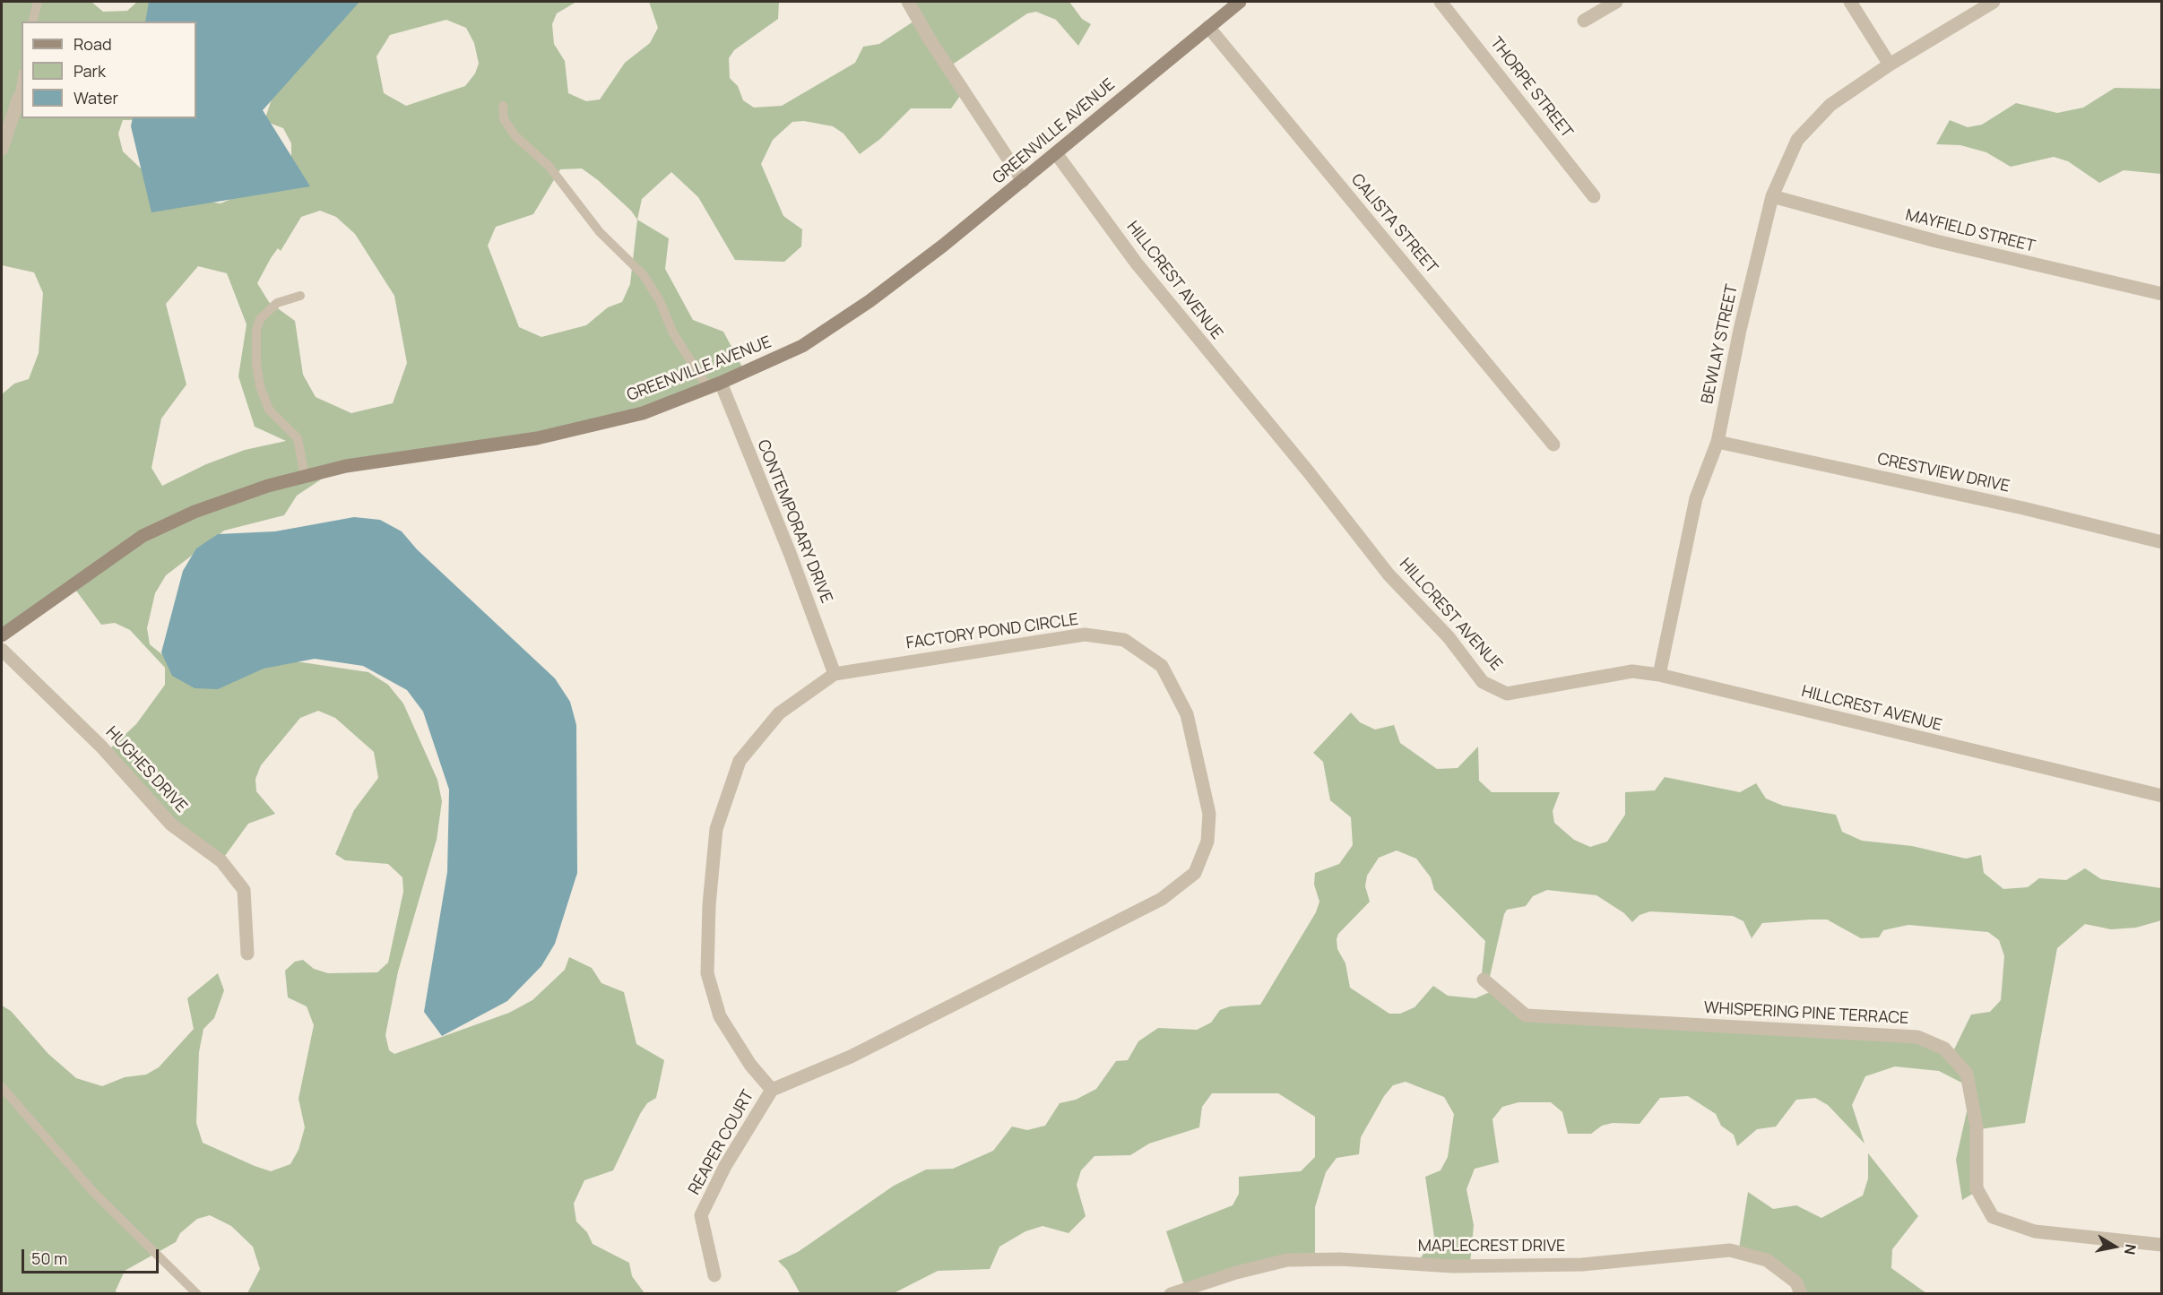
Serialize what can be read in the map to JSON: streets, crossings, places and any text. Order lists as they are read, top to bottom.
{
  "streets": {
    "main road": ["GREENVILLE AVENUE"],
    "street": [
      "THORPE STREET",
      "CALISTA STREET",
      "MAYFIELD STREET",
      "HILLCREST AVENUE",
      "BEWLAY STREET",
      "CRESTVIEW DRIVE",
      "CONTEMPORARY DRIVE",
      "FACTORY POND CIRCLE",
      "HUGHES DRIVE",
      "WHISPERING PINE TERRACE",
      "REAPER COURT",
      "MAPLECREST DRIVE"
    ]
  },
  "crossings": [
    ["GREENVILLE AVENUE", "CALISTA STREET"],
    ["GREENVILLE AVENUE", "HILLCREST AVENUE"],
    ["GREENVILLE AVENUE", "CONTEMPORARY DRIVE"],
    ["MAYFIELD STREET", "BEWLAY STREET"],
    ["HILLCREST AVENUE", "BEWLAY STREET"],
    ["BEWLAY STREET", "CRESTVIEW DRIVE"],
    ["CONTEMPORARY DRIVE", "FACTORY POND CIRCLE"],
    ["FACTORY POND CIRCLE", "REAPER COURT"]
  ],
  "legend": ["Road", "Park", "Water"],
  "scale_bar": "50 m",
  "north": "right"
}
